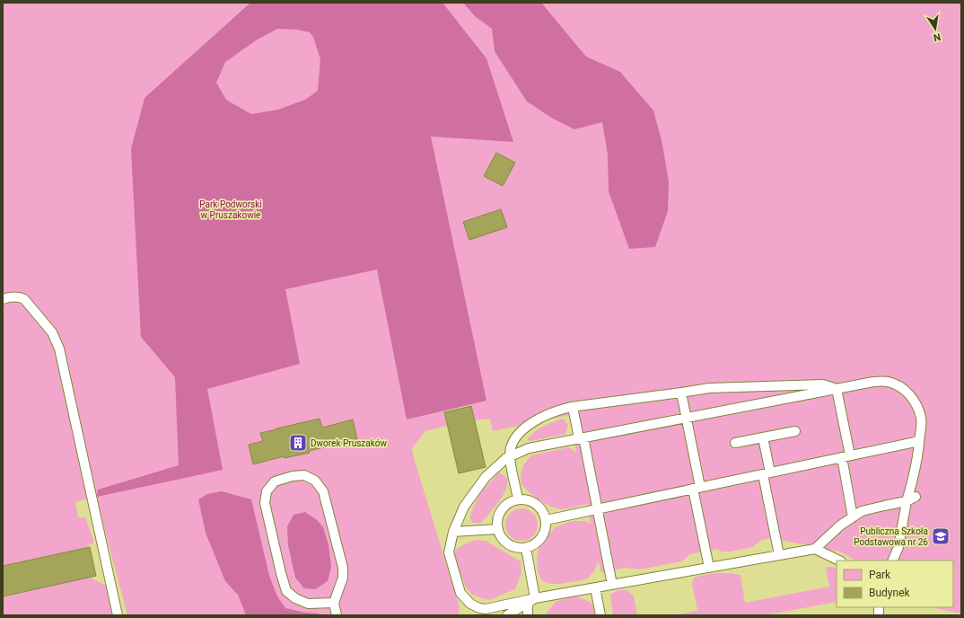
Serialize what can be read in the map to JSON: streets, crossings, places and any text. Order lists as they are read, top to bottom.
{
  "parks": ["Park Podworski w Pruszakowie"],
  "places": {
    "building": ["Dworek Pruszaków"],
    "school or university": ["Publiczna Szkoła Podstawowa nr 26"]
  },
  "legend": ["Park", "Budynek"],
  "north": "bottom"
}
